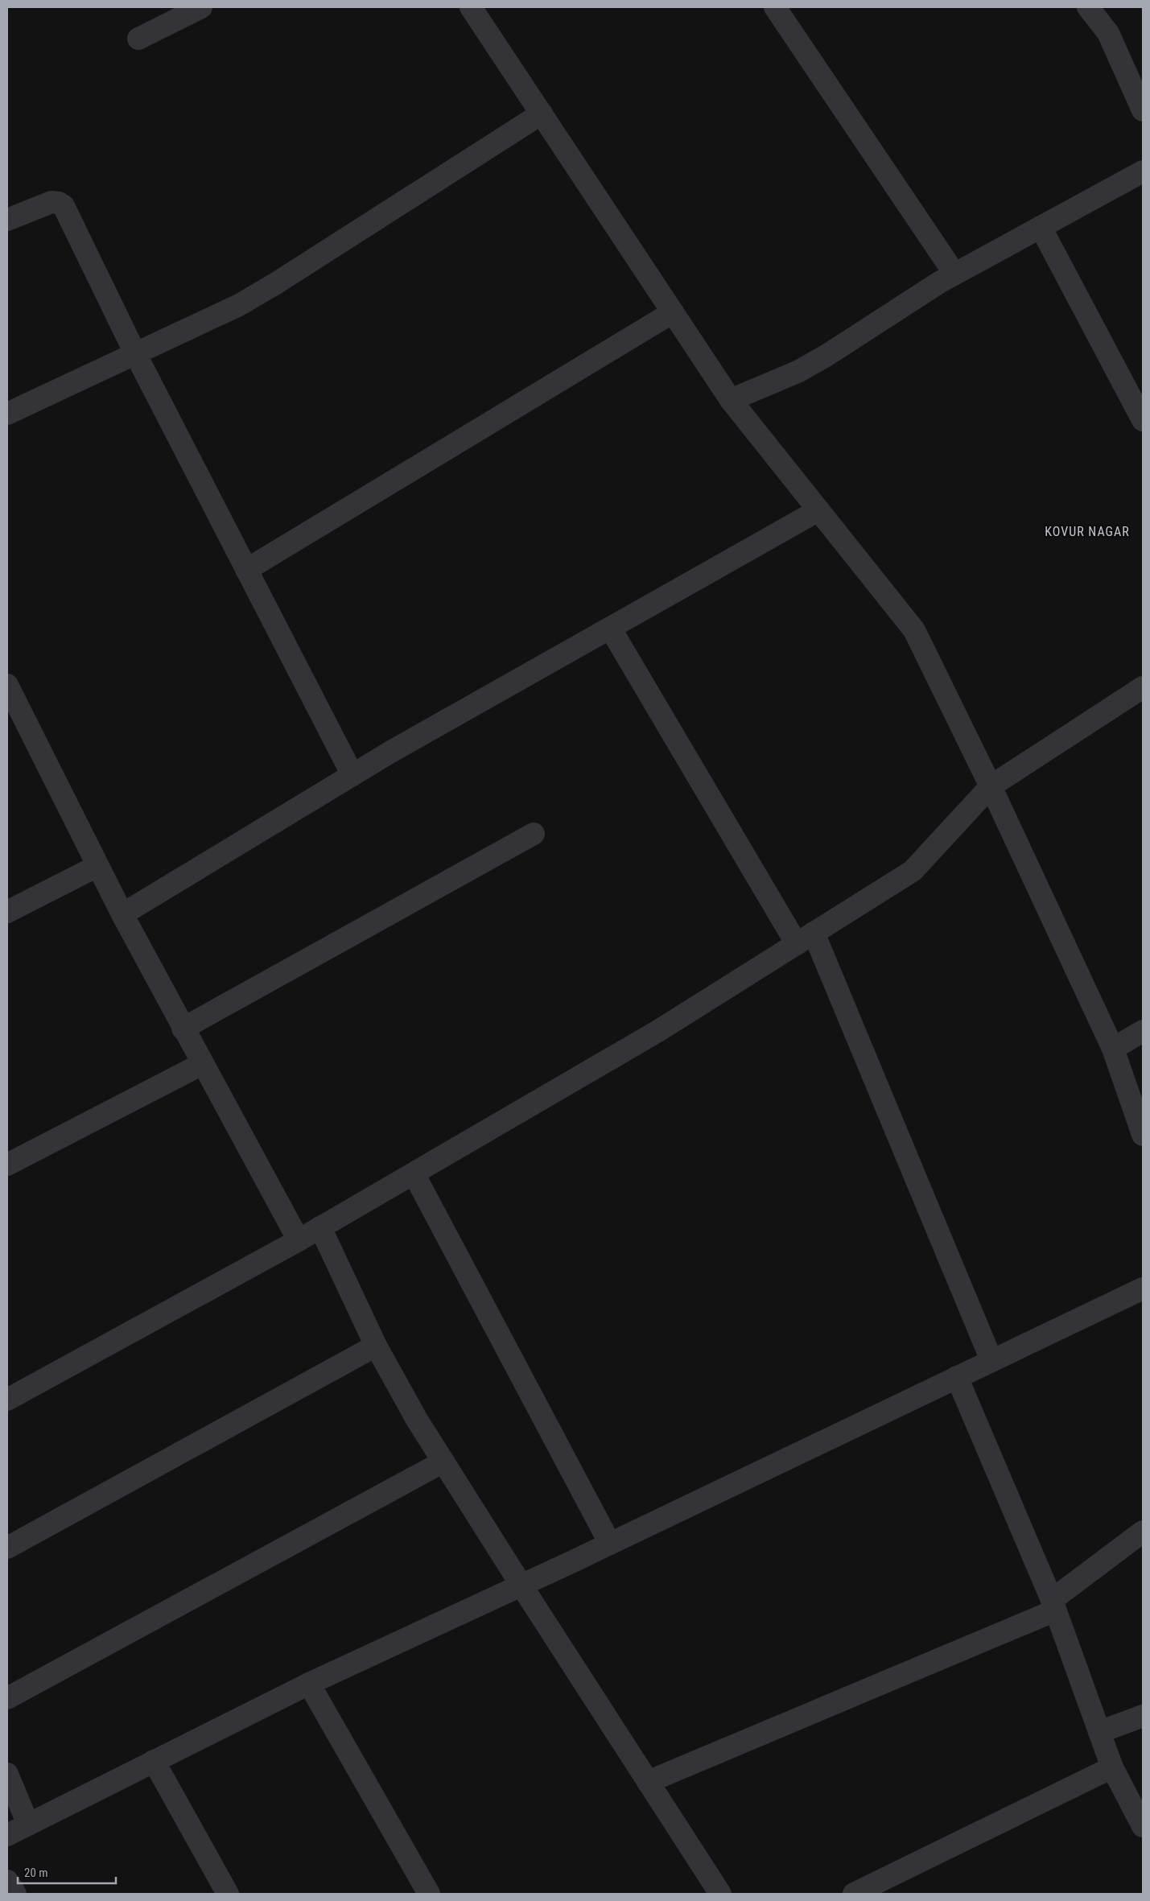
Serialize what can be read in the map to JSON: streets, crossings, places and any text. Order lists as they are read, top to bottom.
{
  "districts": ["KOVUR NAGAR"],
  "scale_bar": "20 m"
}
